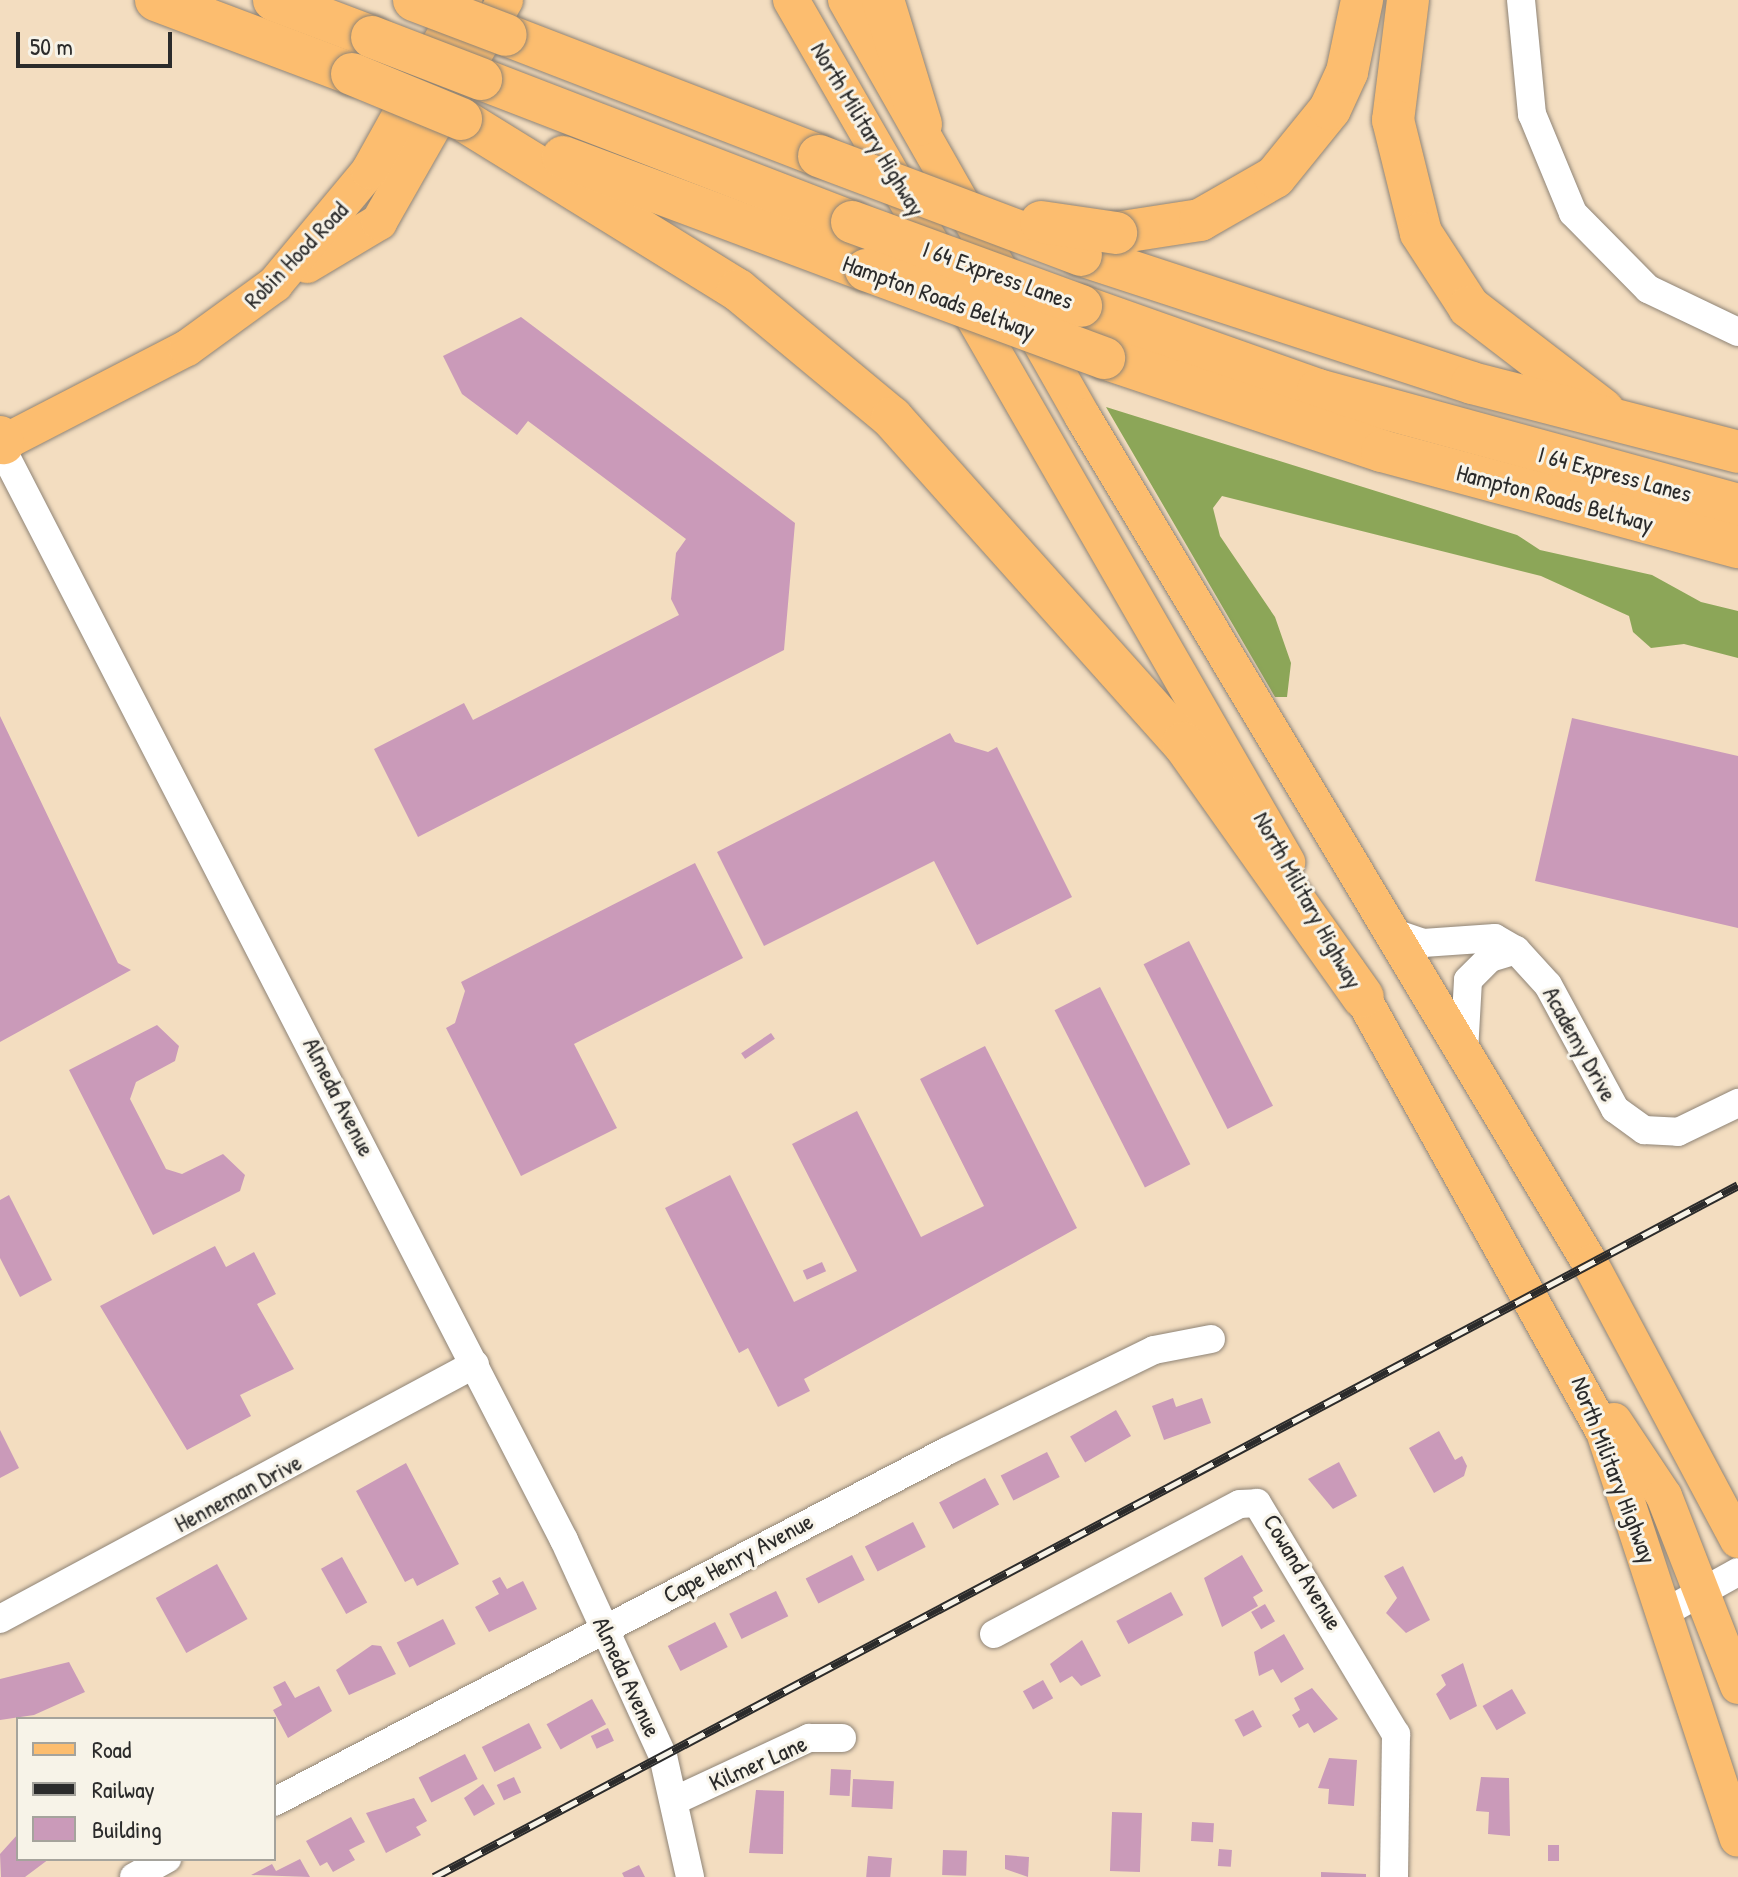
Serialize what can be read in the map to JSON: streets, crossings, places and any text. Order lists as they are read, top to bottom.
{
  "streets": {
    "highway": ["I 64 Express Lanes", "Hampton Roads Beltway"],
    "main road": ["North Military Highway", "Robin Hood Road"],
    "street": [
      "Academy Drive",
      "Almeda Avenue",
      "Henneman Drive",
      "Cape Henry Avenue",
      "Cowand Avenue",
      "Kilmer Lane"
    ]
  },
  "crossings": [
    ["Robin Hood Road", "Almeda Avenue"],
    ["Almeda Avenue", "Henneman Drive"],
    ["Almeda Avenue", "Cape Henry Avenue"],
    ["Almeda Avenue", "Kilmer Lane"]
  ],
  "legend": ["Road", "Railway", "Building"],
  "scale_bar": "50 m"
}
